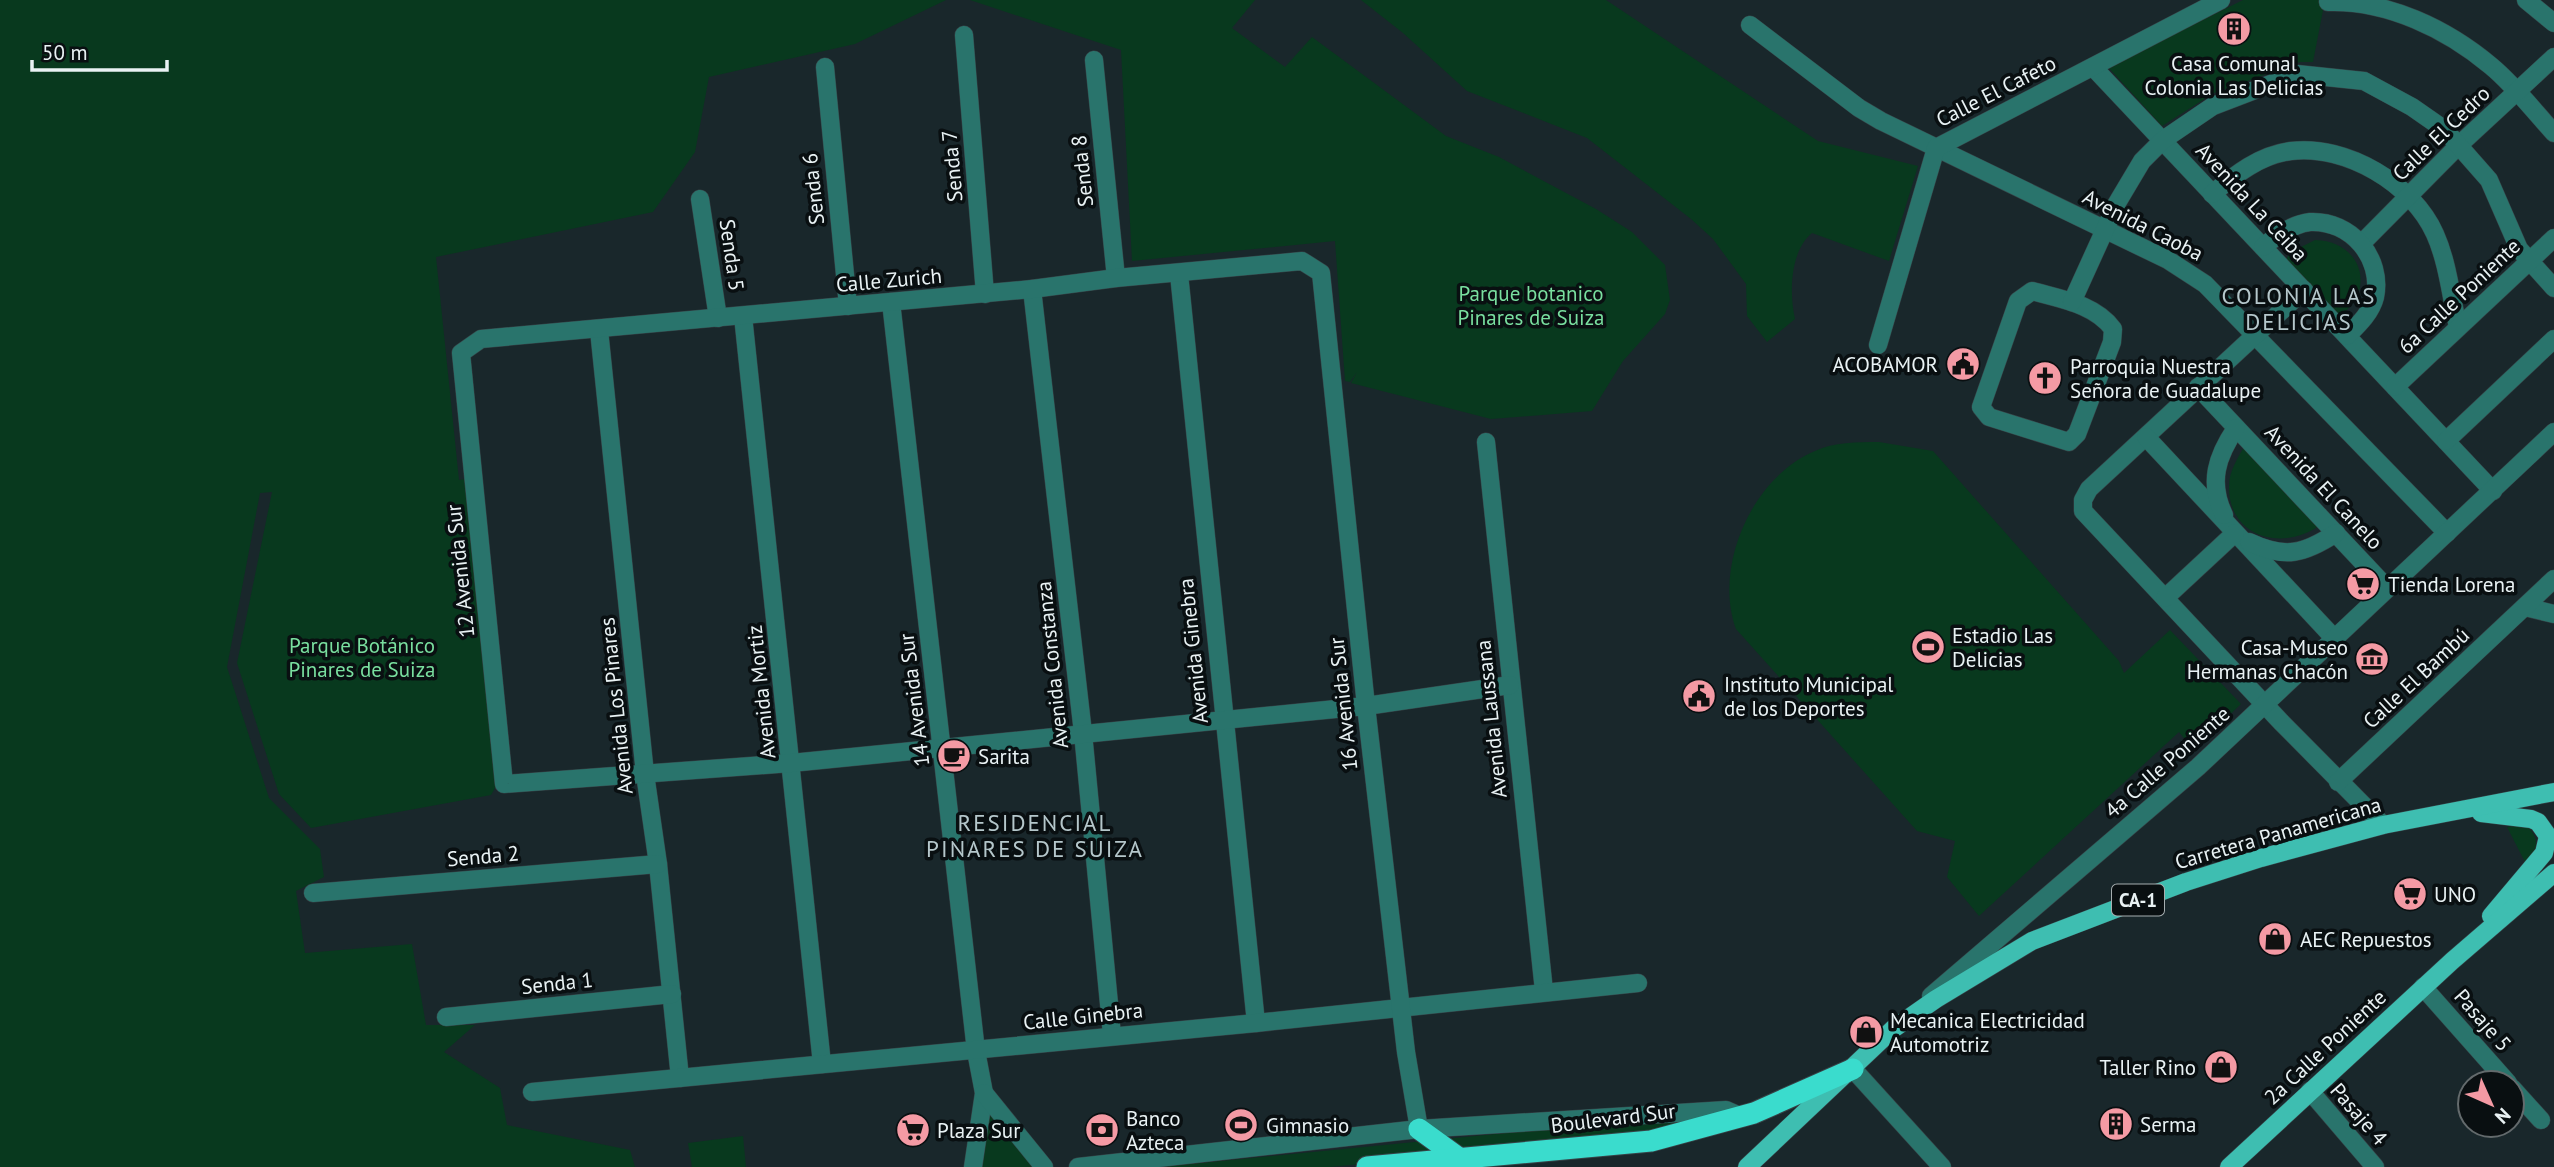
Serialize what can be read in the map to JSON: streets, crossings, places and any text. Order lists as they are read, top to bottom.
{
  "streets": {
    "highway": ["Boulevard Sur"],
    "main road": ["Carretera Panamericana", "CA-1", "2a Calle Poniente"],
    "street": [
      "Calle El Cafeto",
      "Calle El Cedro",
      "Senda 7",
      "Senda 8",
      "Senda 6",
      "Avenida La Ceiba",
      "Avenida Caoba",
      "Senda 5",
      "Calle Zurich",
      "6a Calle Poniente",
      "Avenida El Canelo",
      "12 Avenida Sur",
      "Avenida Ginebra",
      "Avenida Constanza",
      "Calle El Bambú",
      "Avenida Mortiz",
      "14 Avenida Sur",
      "16 Avenida Sur",
      "Avenida Los Pinares",
      "Avenida Laussana",
      "4a Calle Poniente",
      "Senda 2",
      "Senda 1",
      "Calle Ginebra",
      "Pasaje 5",
      "Pasaje 4"
    ]
  },
  "crossings": [
    ["Calle El Cafeto", "Avenida La Ceiba"],
    ["Calle El Cafeto", "Avenida Caoba"],
    ["Senda 7", "Calle Zurich"],
    ["Senda 8", "Calle Zurich"],
    ["Senda 6", "Calle Zurich"],
    ["Avenida La Ceiba", "6a Calle Poniente"],
    ["Avenida La Ceiba", "4a Calle Poniente"],
    ["Avenida Caoba", "4a Calle Poniente"],
    ["Senda 5", "Calle Zurich"],
    ["Calle Zurich", "12 Avenida Sur"],
    ["Calle Zurich", "Avenida Ginebra"],
    ["Calle Zurich", "Avenida Constanza"],
    ["Calle Zurich", "Avenida Mortiz"],
    ["Calle Zurich", "14 Avenida Sur"],
    ["Calle Zurich", "16 Avenida Sur"],
    ["Calle Zurich", "Avenida Los Pinares"],
    ["Avenida El Canelo", "4a Calle Poniente"],
    ["12 Avenida Sur", "Avenida Los Pinares"],
    ["Avenida Ginebra", "Calle Ginebra"],
    ["Avenida Constanza", "Calle Ginebra"],
    ["Avenida Mortiz", "Calle Ginebra"],
    ["14 Avenida Sur", "Calle Ginebra"],
    ["16 Avenida Sur", "Calle Ginebra"],
    ["Avenida Los Pinares", "Senda 2"],
    ["Avenida Los Pinares", "Senda 1"],
    ["Avenida Los Pinares", "Calle Ginebra"],
    ["Avenida Laussana", "Calle Ginebra"],
    ["4a Calle Poniente", "Carretera Panamericana"],
    ["Carretera Panamericana", "CA-1"],
    ["Carretera Panamericana", "Boulevard Sur"],
    ["CA-1", "Boulevard Sur"],
    ["Pasaje 5", "2a Calle Poniente"],
    ["2a Calle Poniente", "Pasaje 4"]
  ],
  "districts": ["COLONIA LAS DELICIAS", "RESIDENCIAL PINARES DE SUIZA"],
  "parks": ["Parque botanico Pinares de Suiza", "Parque Botánico Pinares de Suiza"],
  "places": {
    "building": ["Casa Comunal Colonia Las Delicias", "Serma"],
    "public building": ["ACOBAMOR", "Instituto Municipal de los Deportes"],
    "church": ["Parroquia Nuestra Señora de Guadalupe"],
    "supermarket": ["Tienda Lorena", "UNO", "Plaza Sur"],
    "sports": ["Estadio Las Delicias", "Gimnasio"],
    "museum": ["Casa-Museo Hermanas Chacón"],
    "cafe": ["Sarita"],
    "shop": ["AEC Repuestos", "Mecanica Electricidad Automotriz", "Taller Rino"],
    "bank": ["Banco Azteca"]
  },
  "scale_bar": "50 m",
  "north": "bottom right"
}
